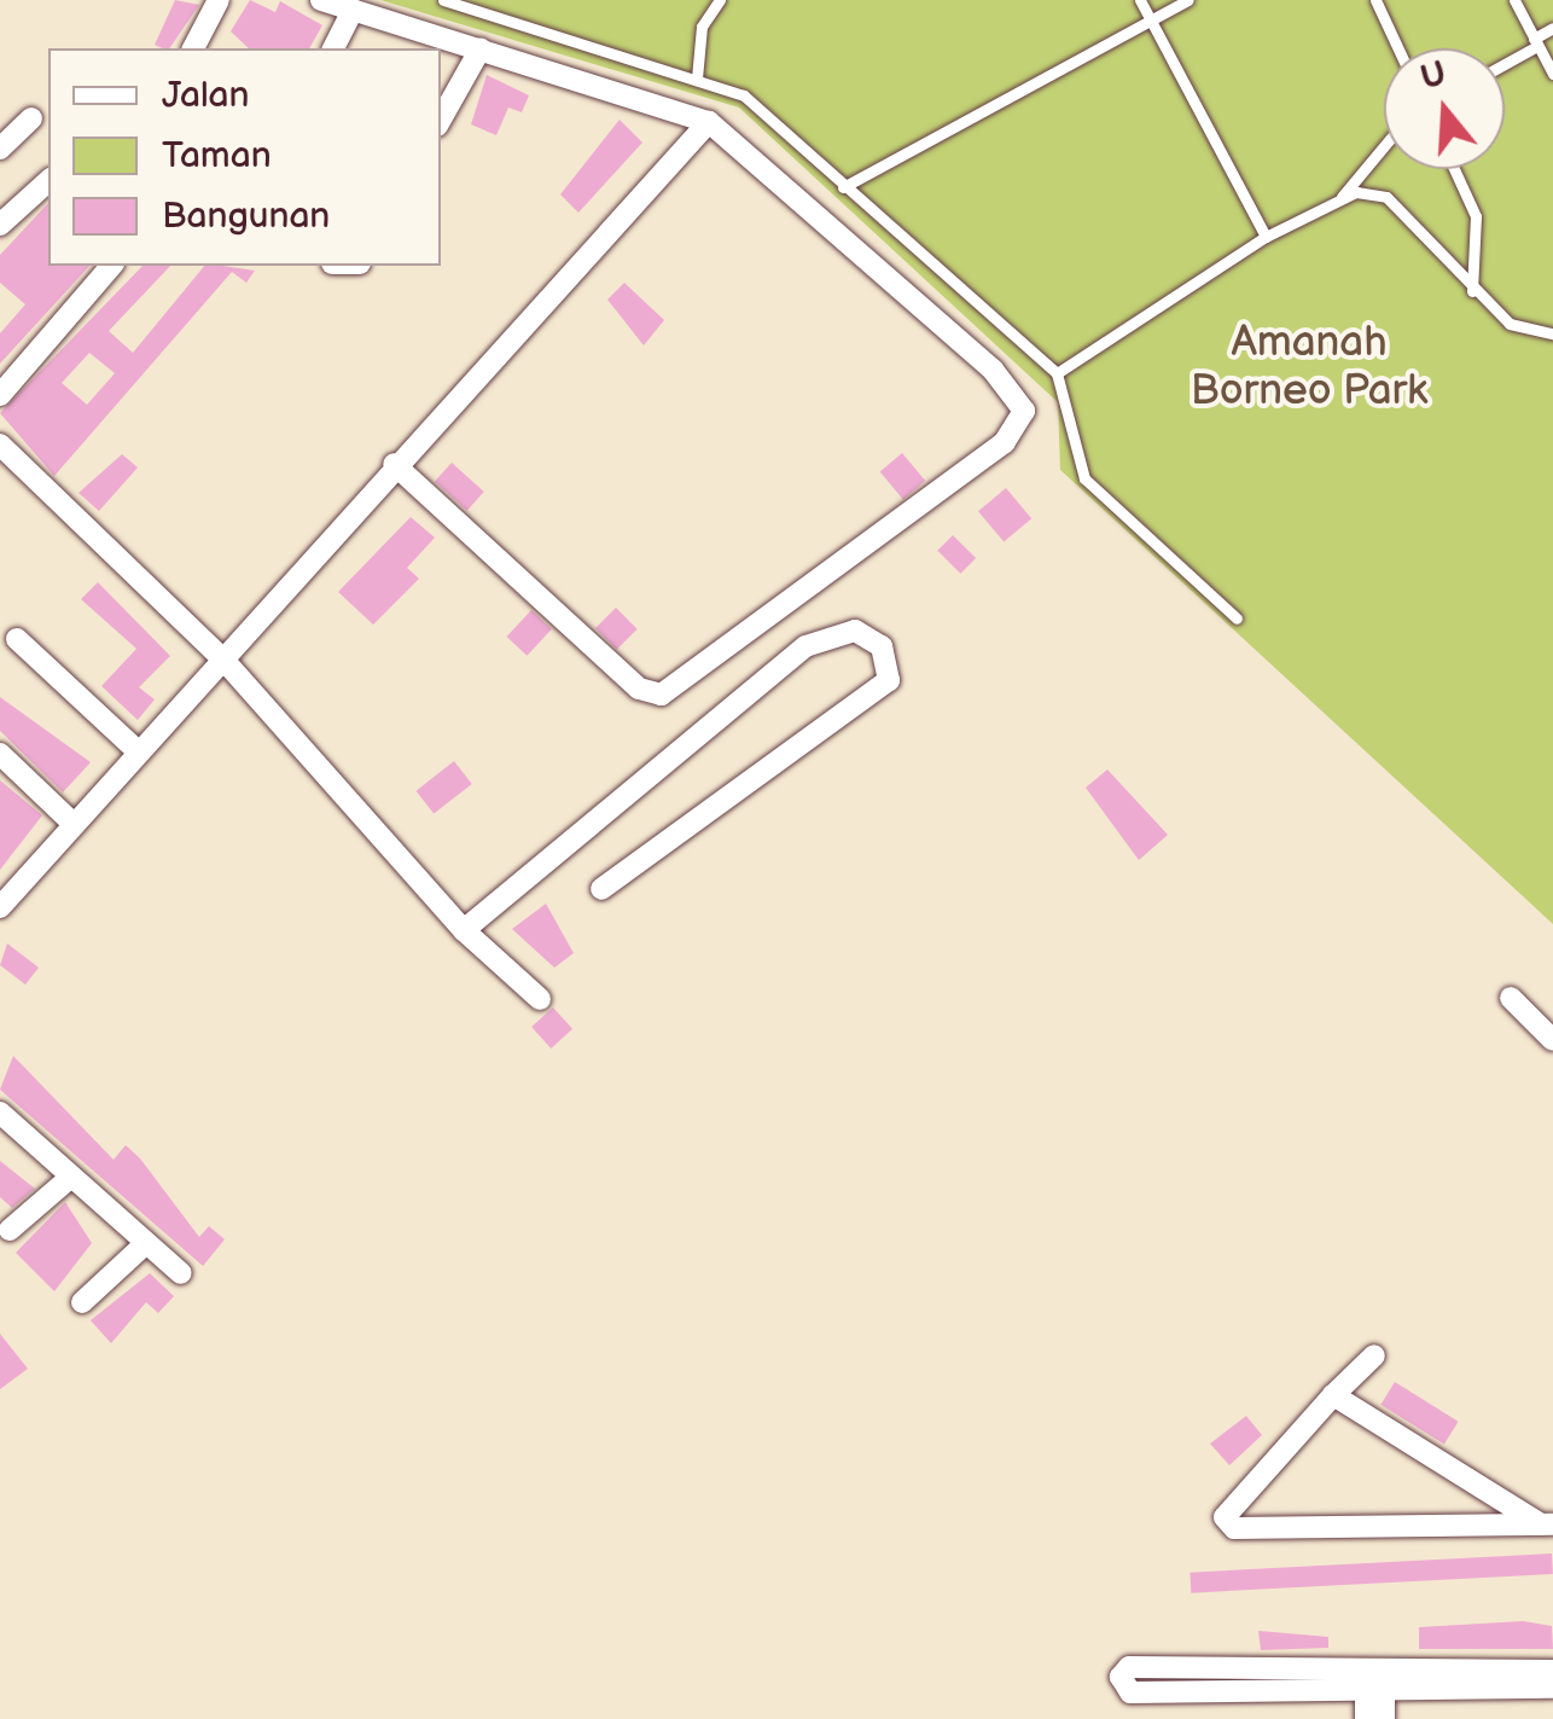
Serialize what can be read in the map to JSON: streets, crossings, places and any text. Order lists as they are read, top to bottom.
{
  "parks": ["Amanah Borneo Park"],
  "legend": ["Jalan", "Taman", "Bangunan"],
  "north": "top"
}
